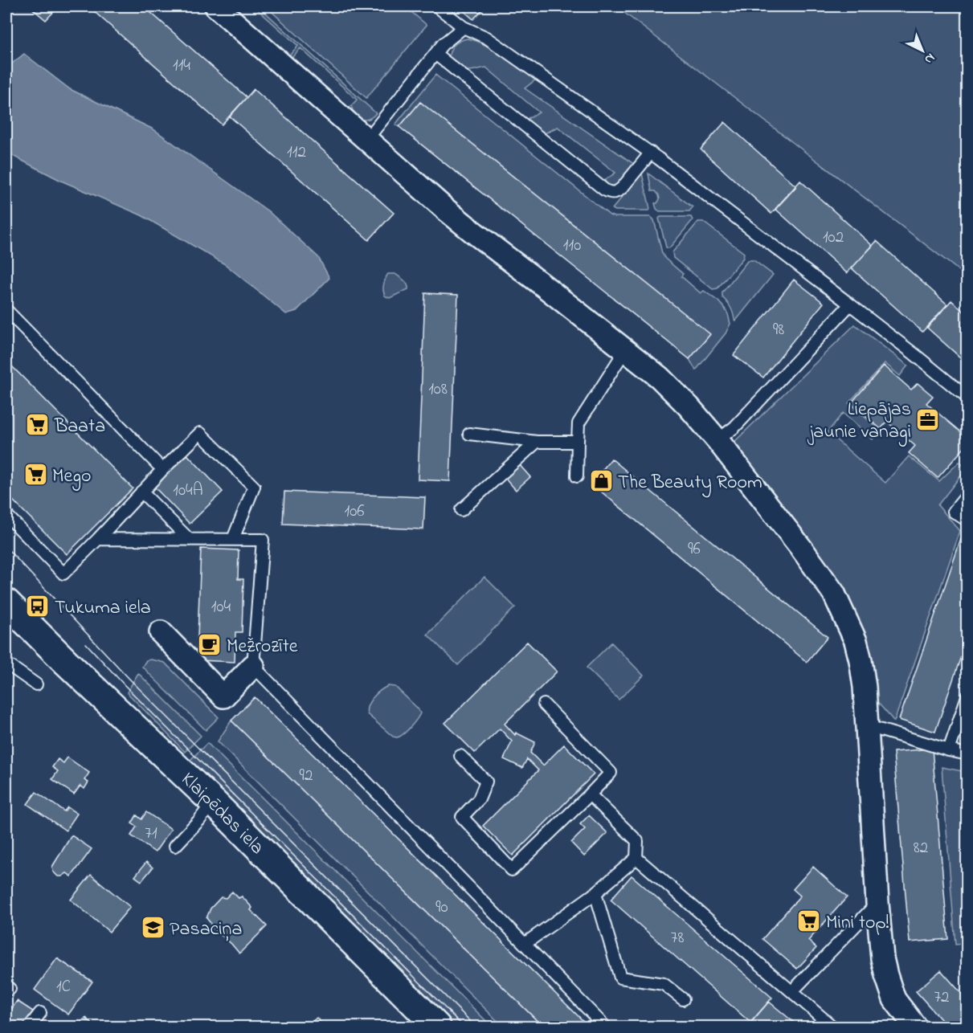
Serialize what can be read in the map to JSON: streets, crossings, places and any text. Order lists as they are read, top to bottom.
{
  "streets": {
    "main road": ["Klaipēdas iela"]
  },
  "places": {
    "office": ["Liepājas jaunie vanagi"],
    "supermarket": ["Baata", "Mego", "Mini top!"],
    "shop": ["The Beauty Room"],
    "bus stop": ["Tukuma iela"],
    "cafe": ["Mežrozīte"],
    "school or university": ["Pasaciņa"]
  },
  "house_numbers": [
    "114",
    "112",
    "102",
    "110",
    "98",
    "108",
    "104A",
    "106",
    "96",
    "104",
    "92",
    "71",
    "82",
    "90",
    "78",
    "1C",
    "72"
  ],
  "north": "bottom right"
}
